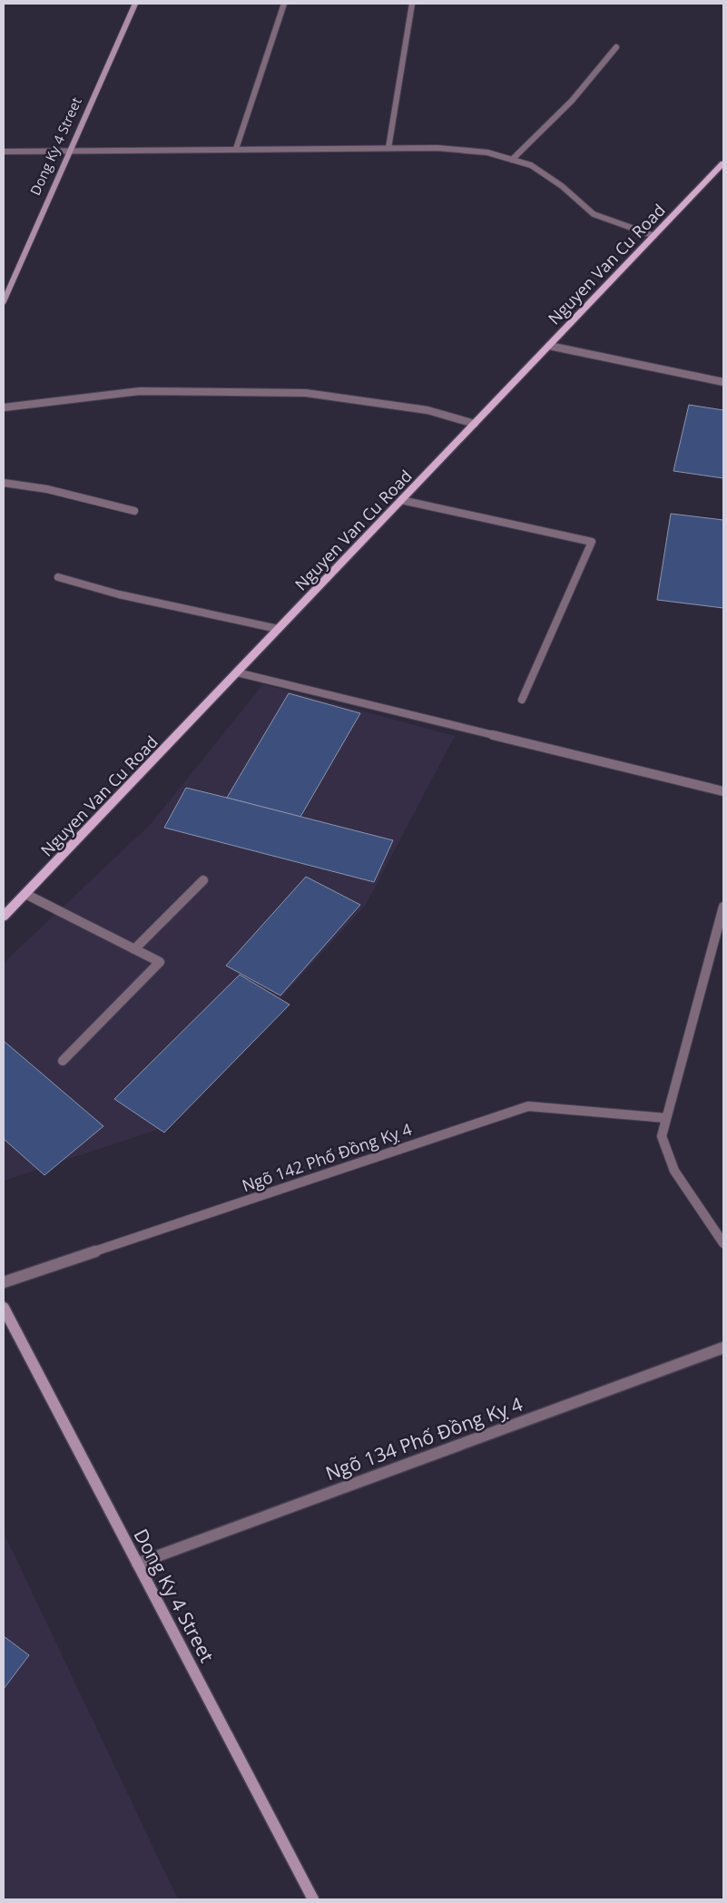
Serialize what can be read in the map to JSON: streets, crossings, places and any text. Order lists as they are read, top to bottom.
{
  "streets": {
    "main road": ["Nguyen Van Cu Road"],
    "street": ["Dong Ky 4 Street", "Ngõ 142 Phố Đồng Kỵ 4", "Ngõ 134 Phố Đồng Kỵ 4"]
  },
  "crossings": [
    ["Dong Ky 4 Street", "Ngõ 134 Phố Đồng Kỵ 4"]
  ]
}
